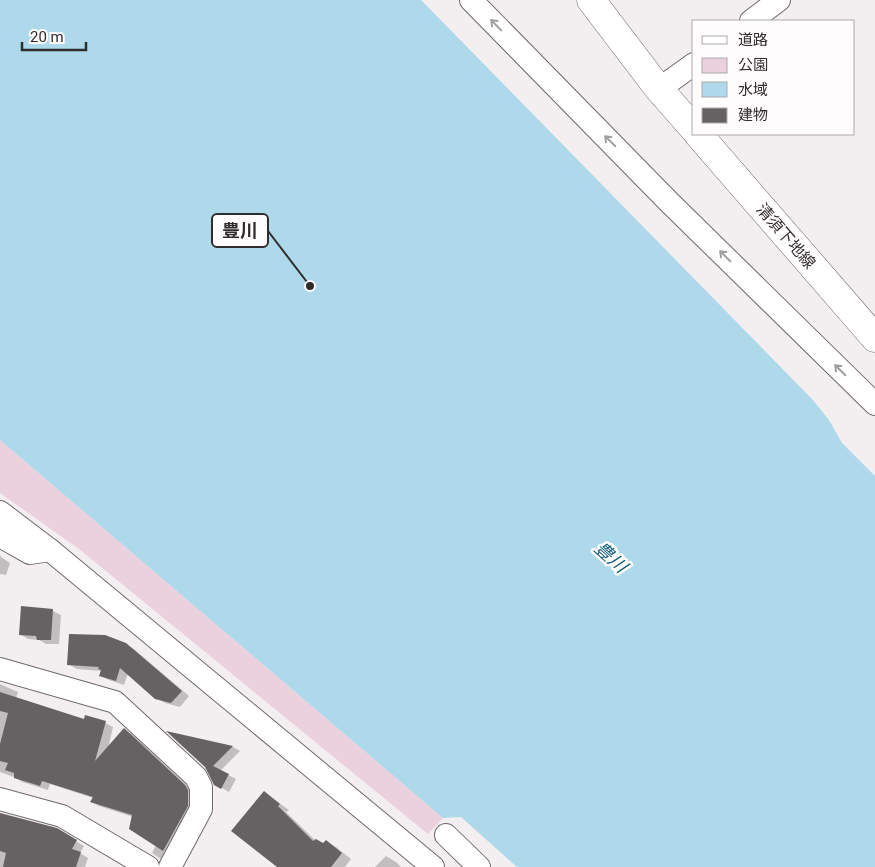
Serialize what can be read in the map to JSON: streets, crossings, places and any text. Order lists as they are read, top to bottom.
{
  "streets": {
    "main road": ["清須下地線"]
  },
  "water": ["豊川"],
  "places": ["豊川"],
  "legend": [
    "道路",
    "公園",
    "水域",
    "建物"
  ],
  "scale_bar": "20 m"
}
